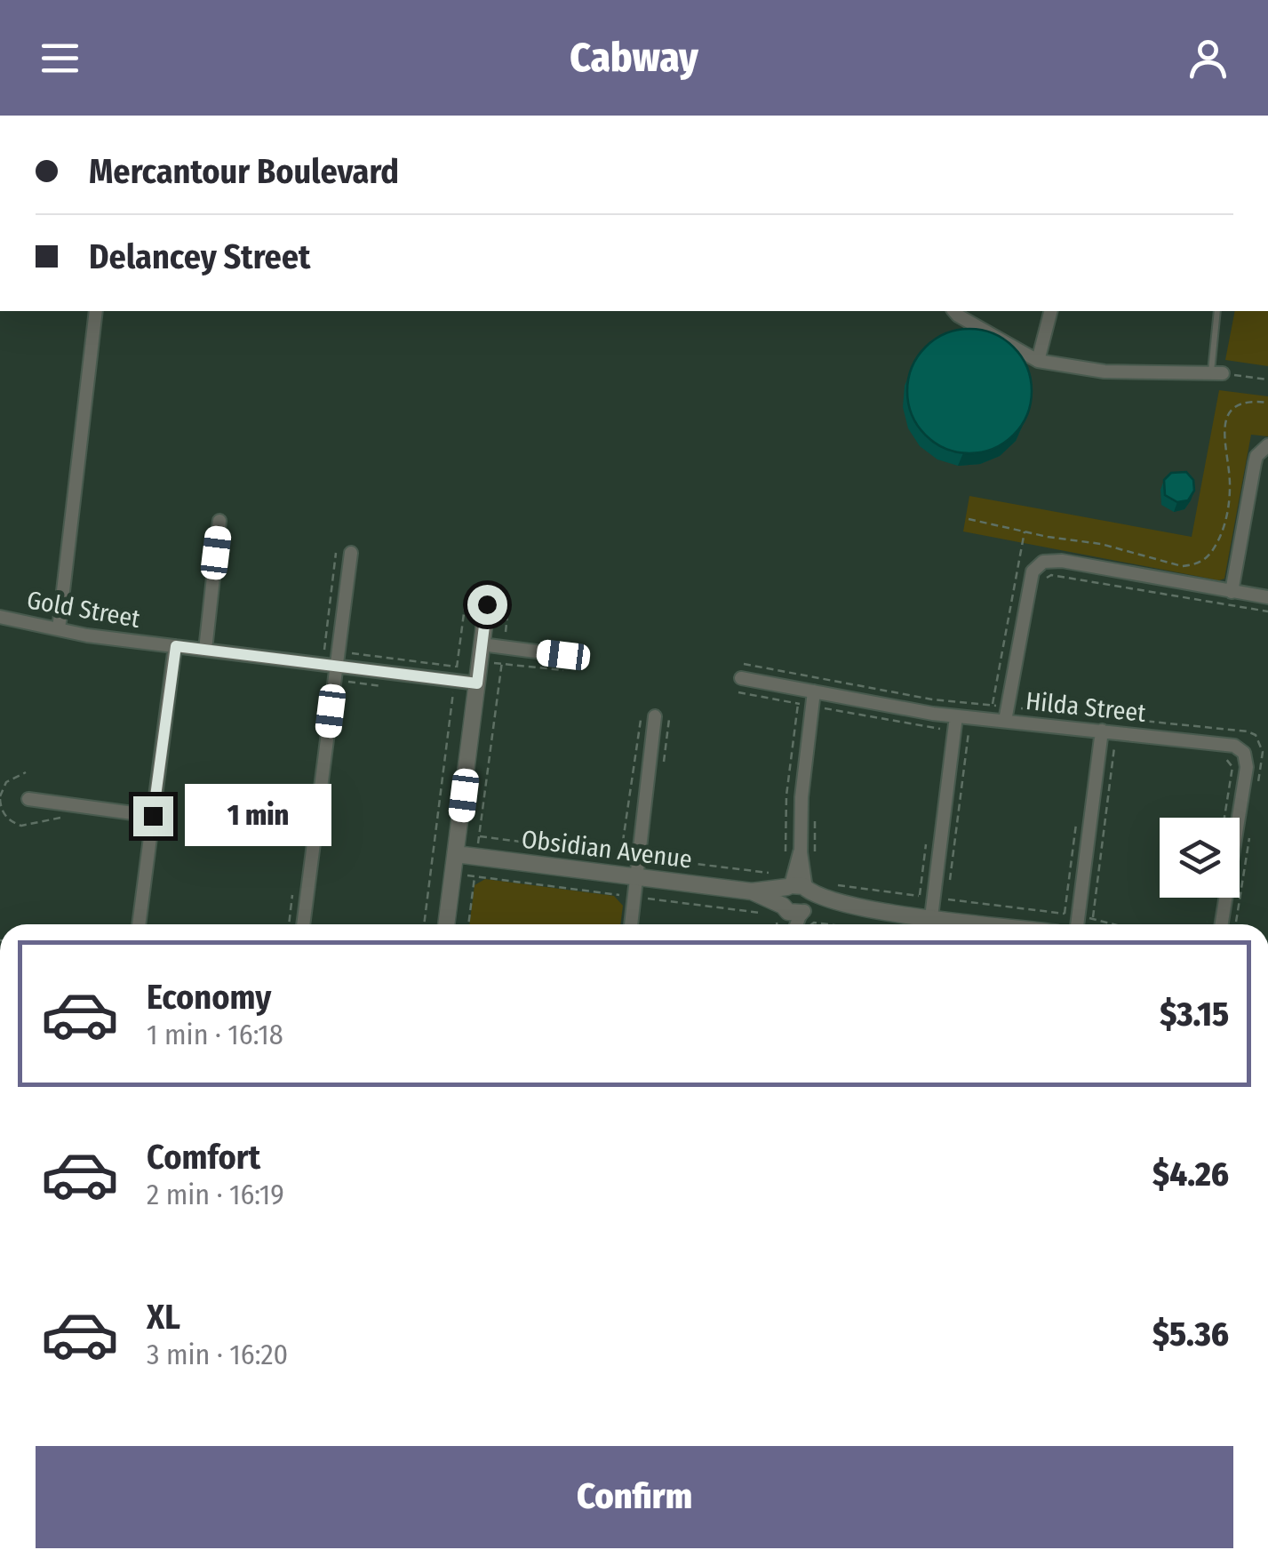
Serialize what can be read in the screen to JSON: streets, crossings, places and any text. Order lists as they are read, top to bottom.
{
  "streets": {
    "street": ["Gold Street", "Hilda Street", "Obsidian Avenue"]
  },
  "page": {
    "header": "Cabway",
    "banner": ["Mercantour Boulevard", "Delancey Street"],
    "bubble": "1 min",
    "list": [
      {
        "name": "Economy",
        "note": "1 min · 16:18",
        "value": "$3.15"
      },
      {
        "name": "Comfort",
        "note": "2 min · 16:19",
        "value": "$4.26"
      },
      {
        "name": "XL",
        "note": "3 min · 16:20",
        "value": "$5.36"
      }
    ],
    "buttons": "Confirm"
  }
}
